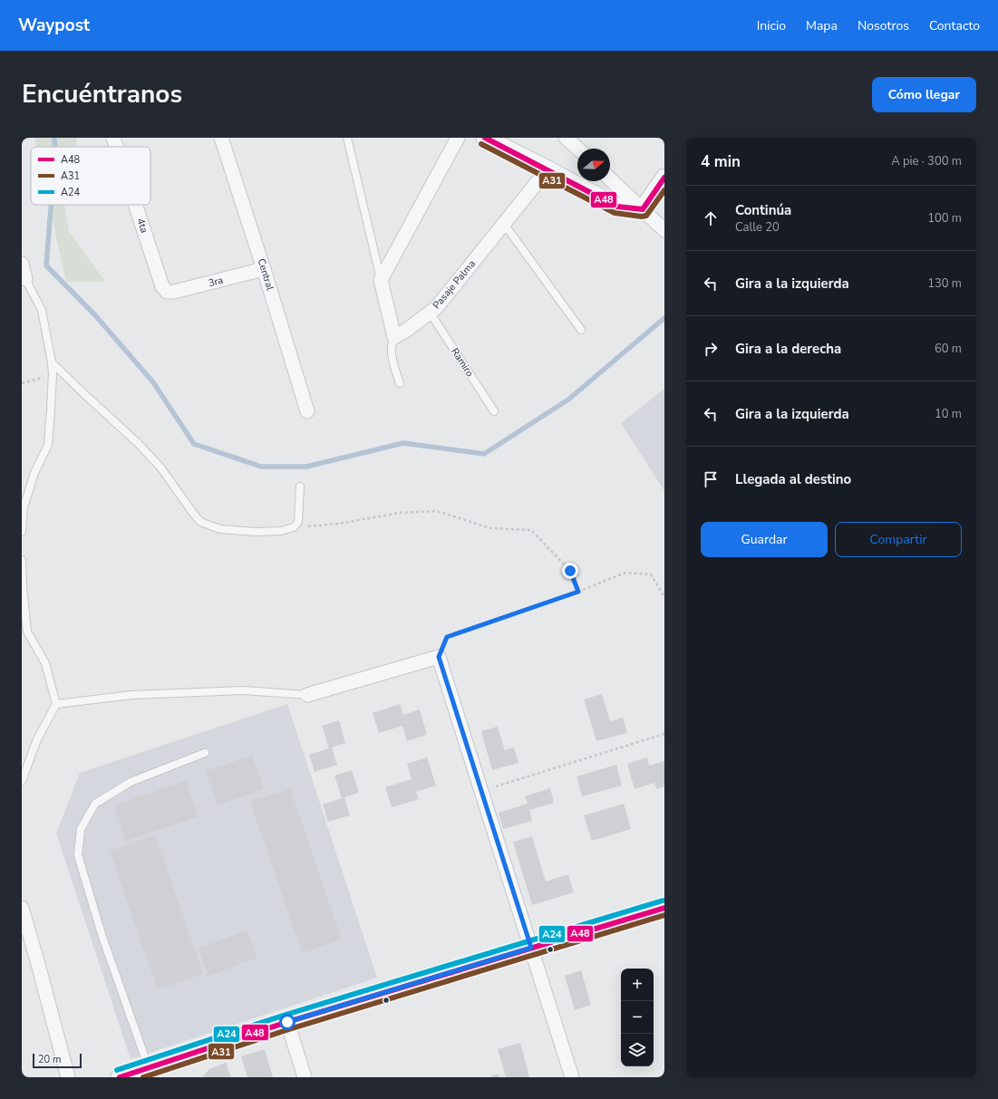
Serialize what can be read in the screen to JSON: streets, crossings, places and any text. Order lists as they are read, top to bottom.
{
  "streets": {
    "street": [
      "4ta",
      "Central",
      "3ra",
      "Pasaje Palma"
    ],
    "lane": ["Ramiro"]
  },
  "crossings": [
    ["4ta", "3ra"],
    ["Central", "3ra"],
    ["Pasaje Palma", "Ramiro"]
  ],
  "lines": ["transit line A48", "transit line A31", "transit line A24"],
  "legend": ["A48", "A31", "A24"],
  "scale_bar": "20 m",
  "north": "right",
  "page": {
    "header": "Waypost",
    "nav": [
      "Inicio",
      "Mapa",
      "Nosotros",
      "Contacto"
    ],
    "title": "Encuéntranos",
    "buttons": [
      "Cómo llegar",
      ["Guardar", "Compartir"]
    ],
    "heading": ["4 min", "A pie · 300 m"],
    "list": [
      ["Continúa", "Calle 20", "100 m"],
      ["Gira a la izquierda", "130 m"],
      ["Gira a la derecha", "60 m"],
      ["Gira a la izquierda", "10 m"],
      "Llegada al destino"
    ],
    "map_buttons": ["+", "−"],
    "scale": "20 m"
  }
}
